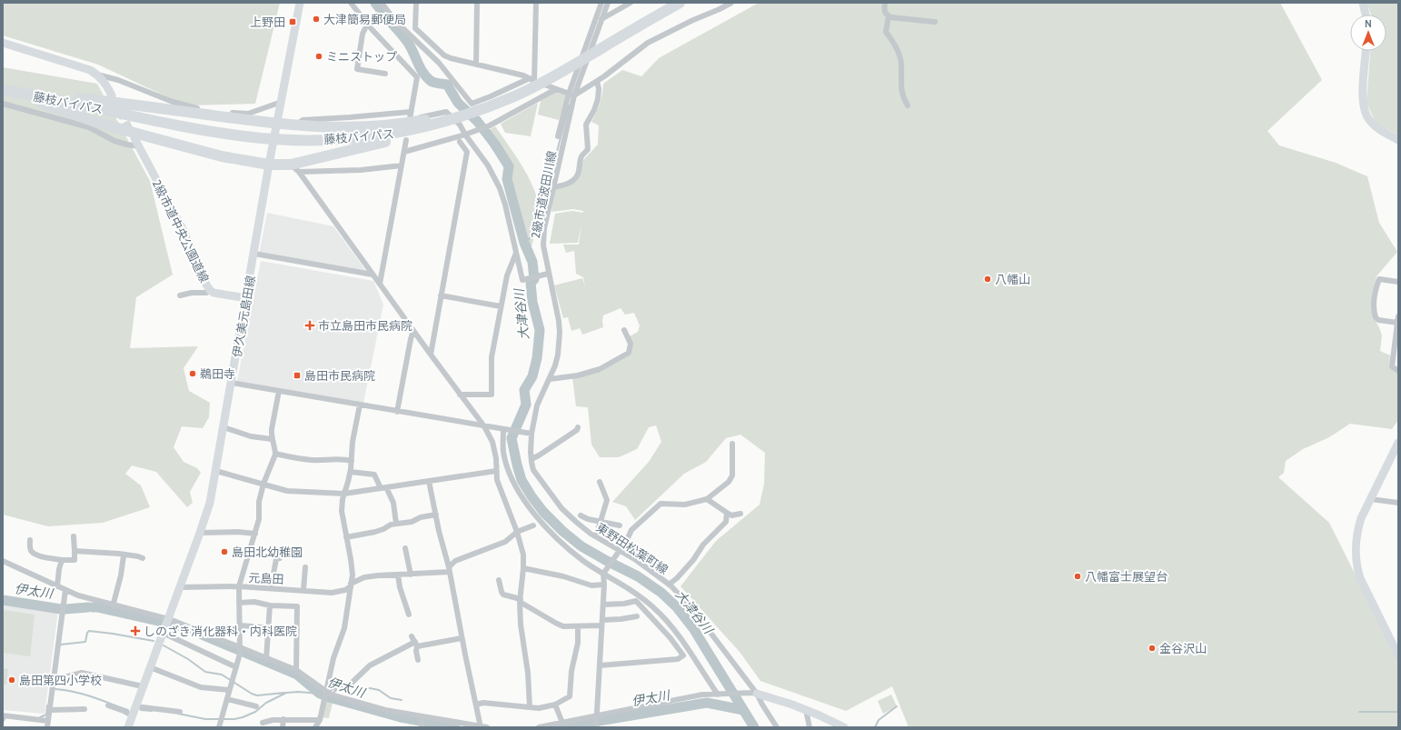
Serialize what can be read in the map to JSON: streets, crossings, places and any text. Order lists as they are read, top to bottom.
{
  "streets": {
    "highway": ["藤枝バイパス"],
    "street": [
      "2級市道波田川線",
      "2級市道中央公園道線",
      "伊久美元島田線",
      "東野田松葉町線",
      "元島田"
    ]
  },
  "crossings": [
    ["2級市道波田川線", "東野田松葉町線"],
    ["2級市道中央公園道線", "伊久美元島田線"],
    ["伊久美元島田線", "元島田"]
  ],
  "water": ["大津谷川", "伊太川"],
  "places": {
    "other": [
      "大津簡易郵便局",
      "ミニストップ",
      "八幡山",
      "鵜田寺",
      "島田北幼稚園",
      "八幡富士展望台",
      "金谷沢山",
      "島田第四小学校"
    ],
    "transit": ["上野田", "島田市民病院"],
    "health": ["市立島田市民病院", "しのざき消化器科・内科医院"]
  },
  "north": "top"
}
